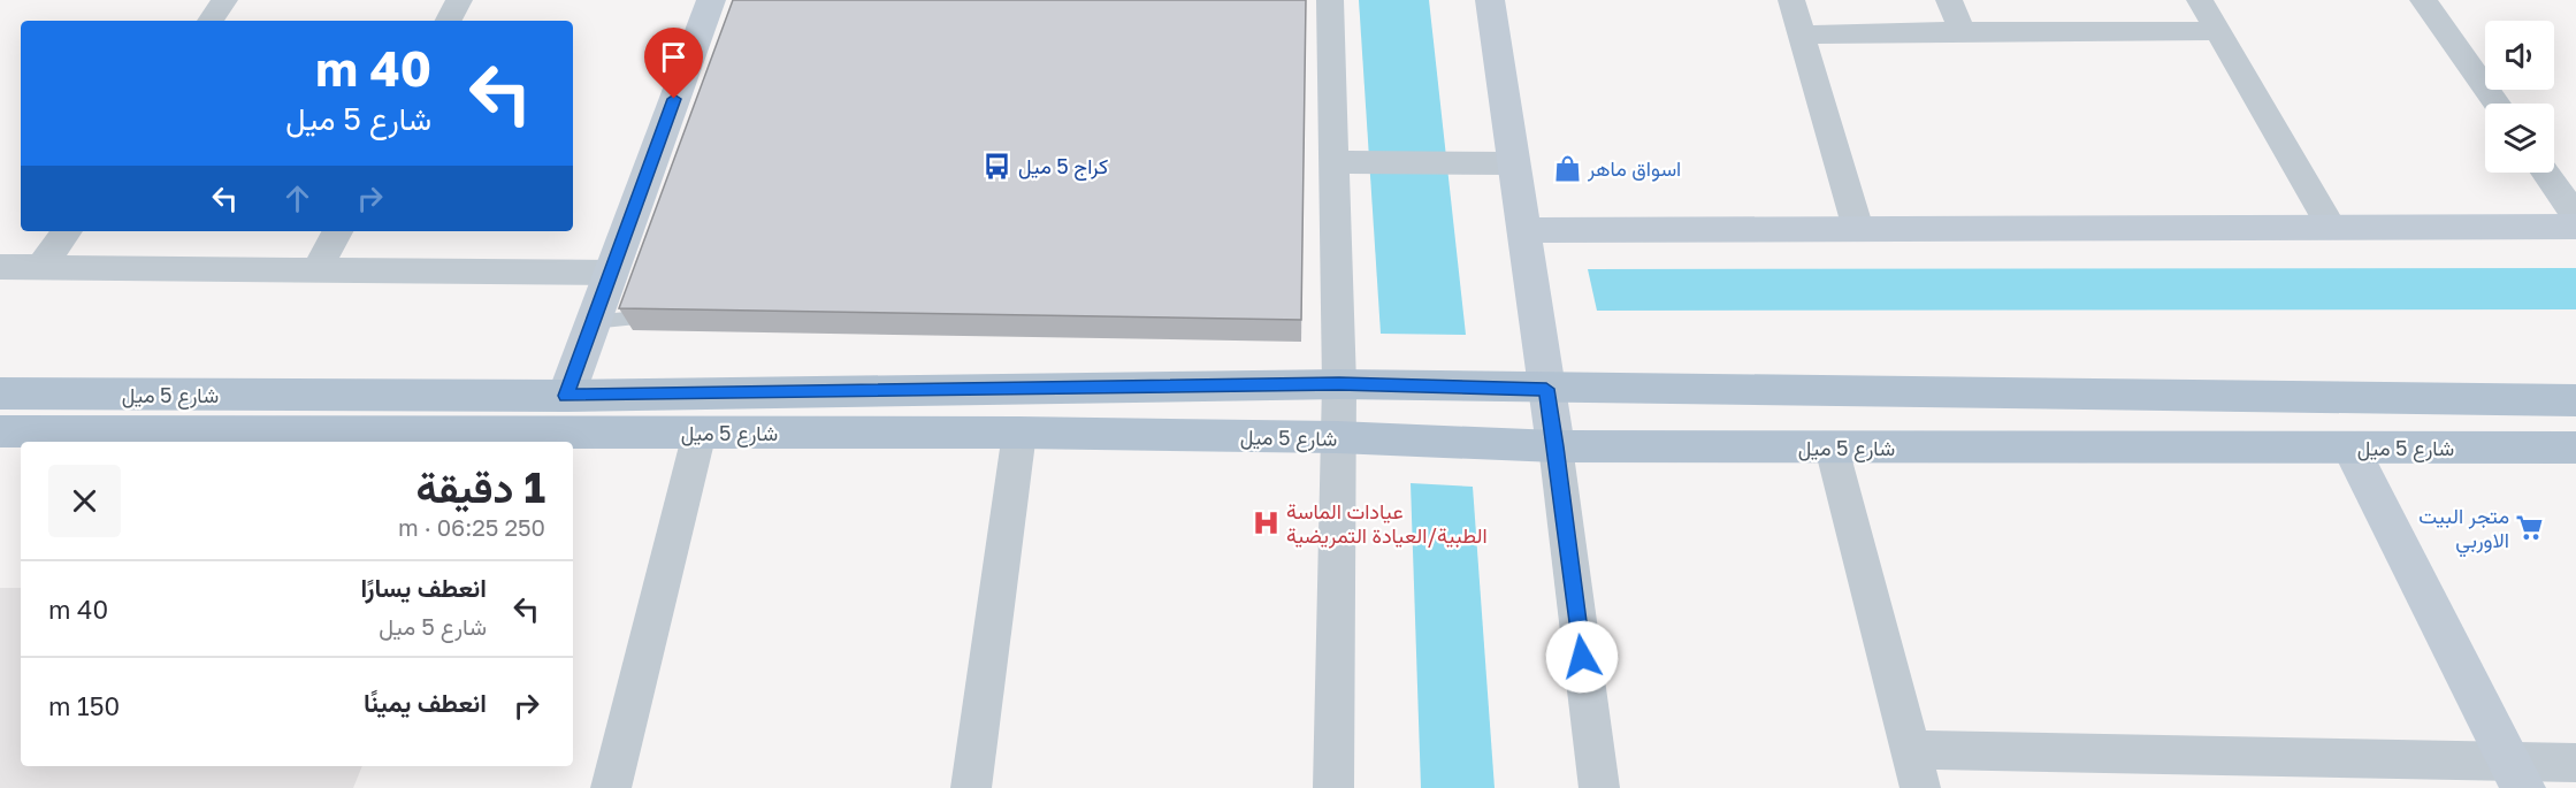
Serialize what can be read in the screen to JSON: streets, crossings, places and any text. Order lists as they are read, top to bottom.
{
  "streets": {
    "main road": ["شارع 5 ميل"]
  },
  "places": {
    "bus stop": ["كراج 5 ميل"],
    "shop": ["اسواق ماهر"],
    "hospital": ["عيادات الماسة الطبية/العيادة التمريضية"],
    "supermarket": ["متجر البيت الاوربي"]
  },
  "page": {
    "turn": ["40 m", "شارع 5 ميل"],
    "heading": ["1 دقيقة", "250 m · 06:25"],
    "list": [
      {
        "name": "انعطف يسارًا",
        "note": "شارع 5 ميل",
        "value": "40 m"
      },
      {
        "name": "انعطف يمينًا",
        "value": "150 m"
      }
    ]
  }
}
